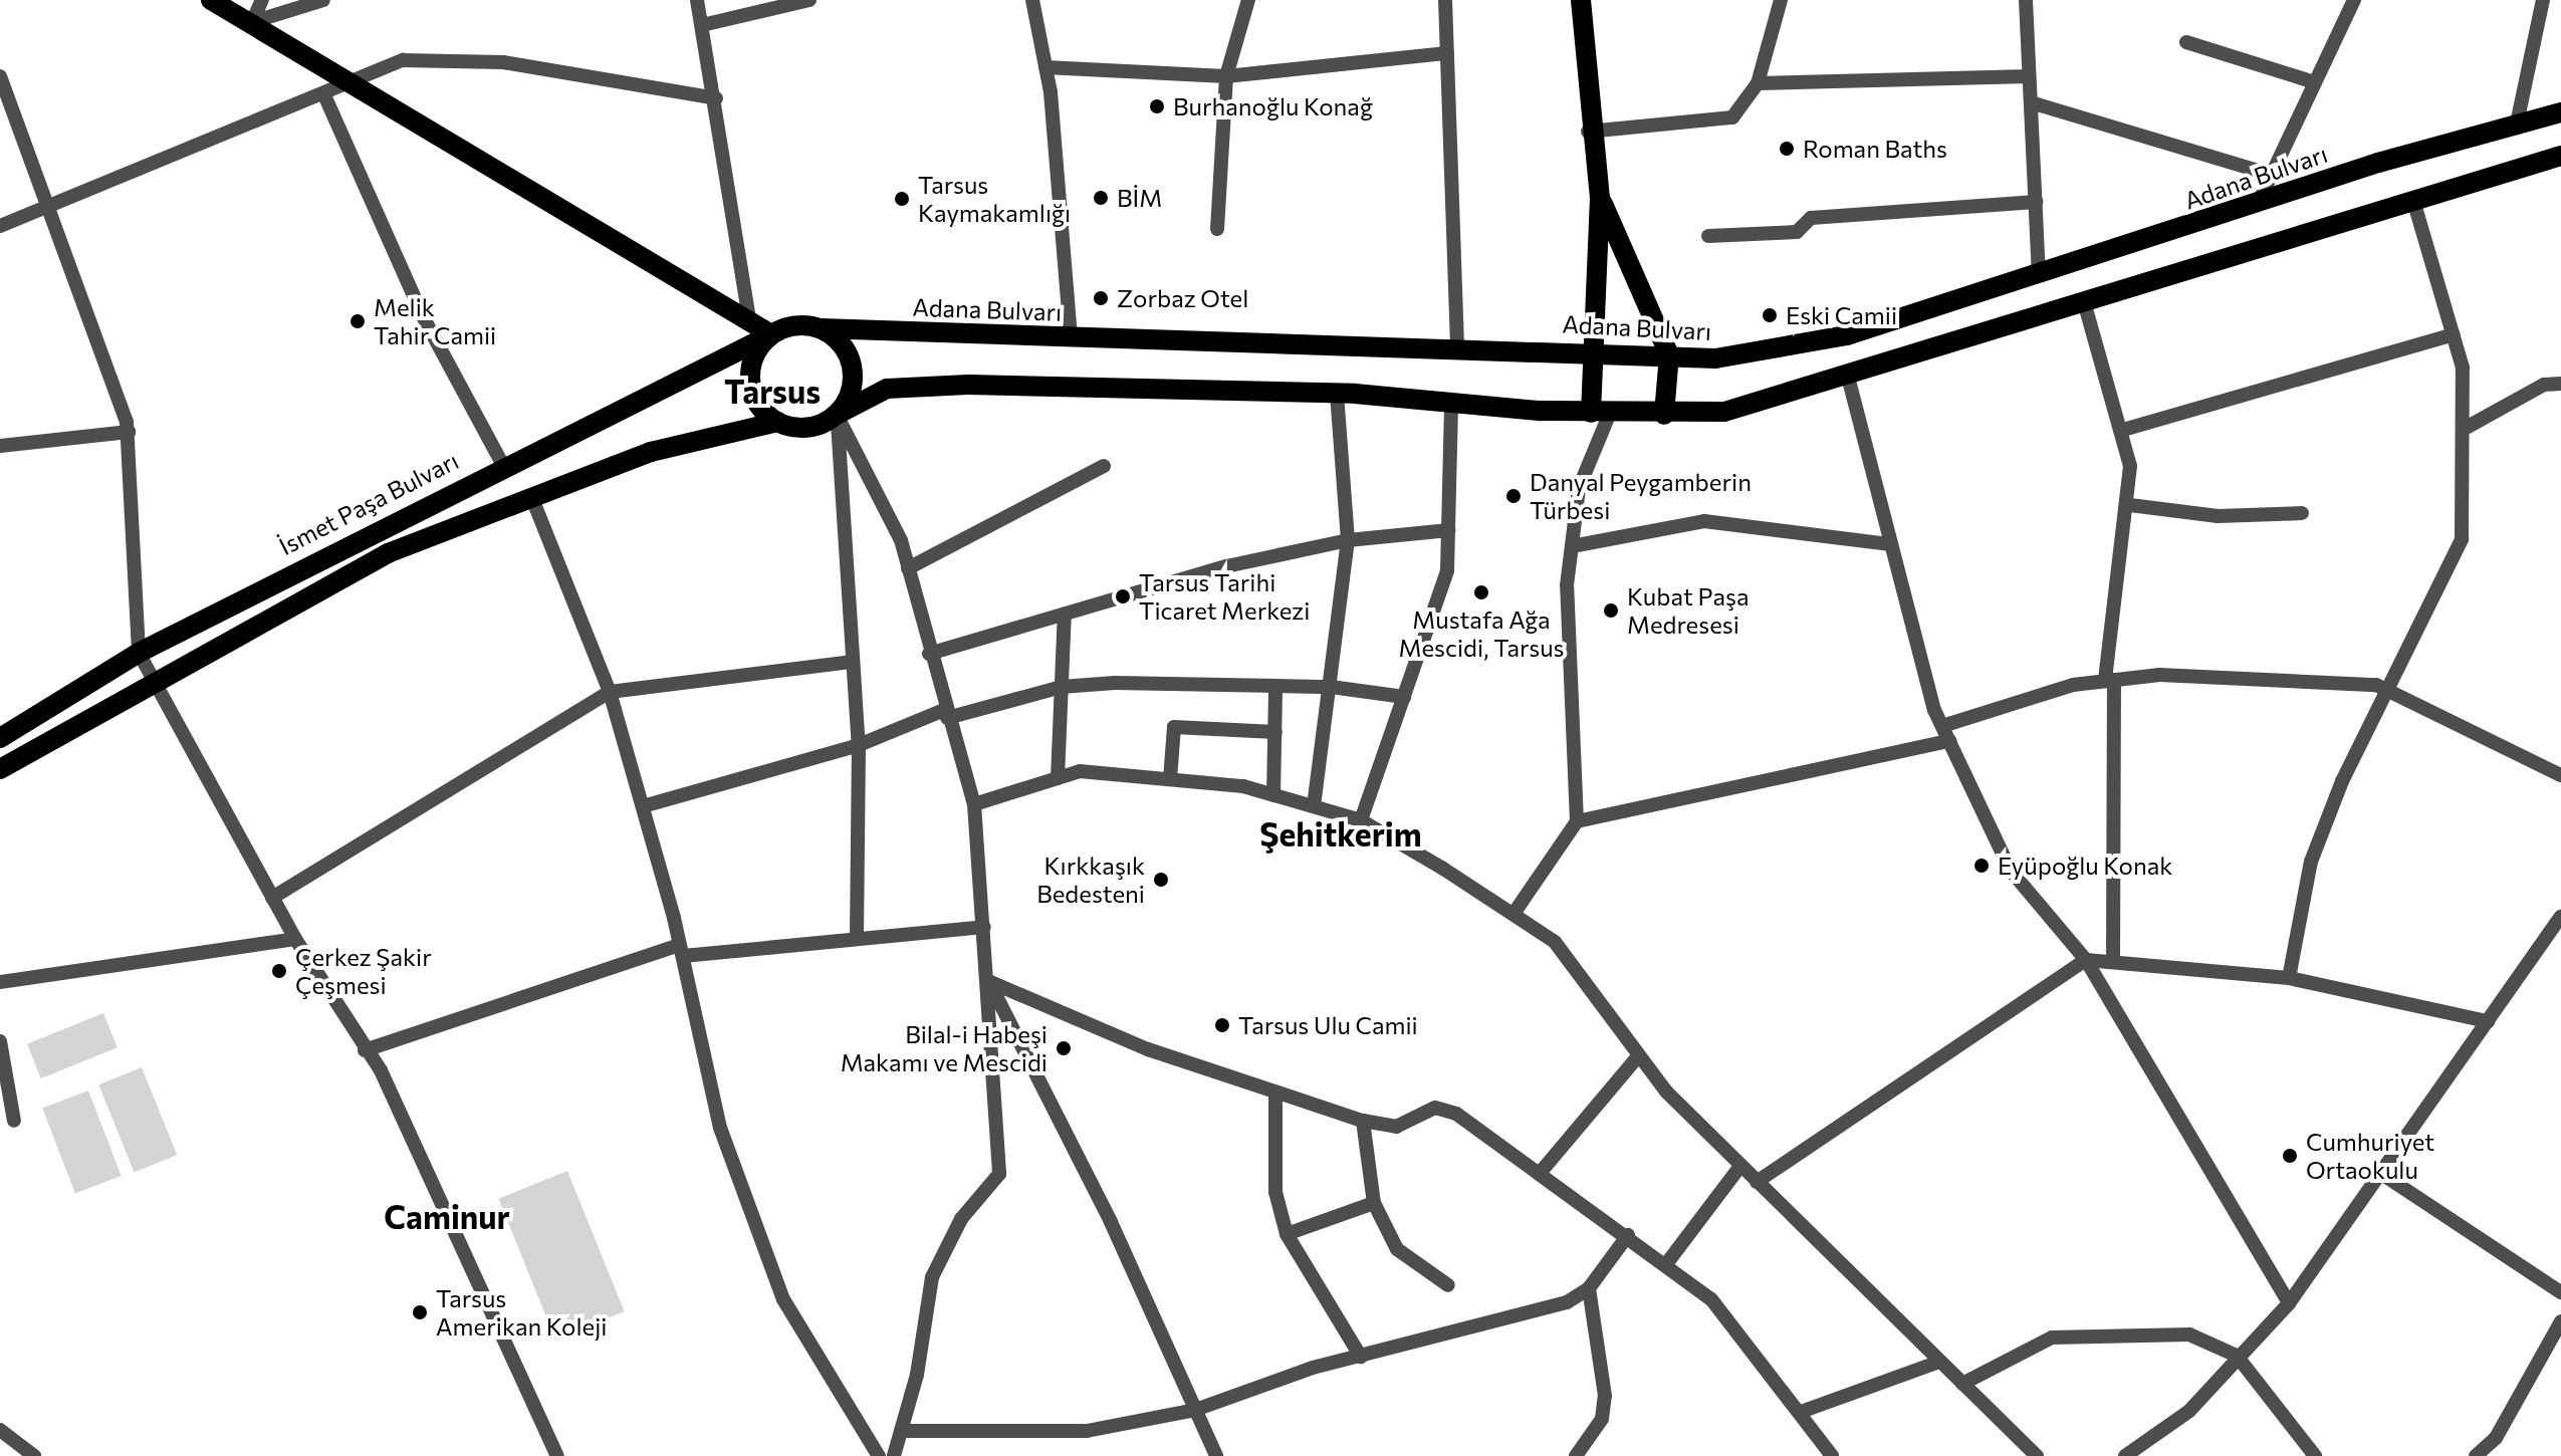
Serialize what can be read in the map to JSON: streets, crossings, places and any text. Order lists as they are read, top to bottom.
{
  "streets": {
    "main road": ["Adana Bulvarı", "İsmet Paşa Bulvarı"]
  },
  "crossings": [
    ["Adana Bulvarı", "İsmet Paşa Bulvarı"]
  ],
  "districts": ["Tarsus", "Şehitkerim", "Caminur"],
  "places": [
    "Burhanoğlu Konağ",
    "Roman Baths",
    "BİM",
    "Tarsus Kaymakamlığı",
    "Zorbaz Otel",
    "Eski Camii",
    "Melik Tahir Camii",
    "Danyal Peygamberin Türbesi",
    "Mustafa Ağa Mescidi, Tarsus",
    "Tarsus Tarihi Ticaret Merkezi",
    "Kubat Paşa Medresesi",
    "Eyüpoğlu Konak",
    "Kırkkaşık Bedesteni",
    "Çerkez Şakir Çeşmesi",
    "Tarsus Ulu Camii",
    "Bilal-i Habeşi Makamı ve Mescidi",
    "Cumhuriyet Ortaokulu",
    "Tarsus Amerikan Koleji"
  ]
}
